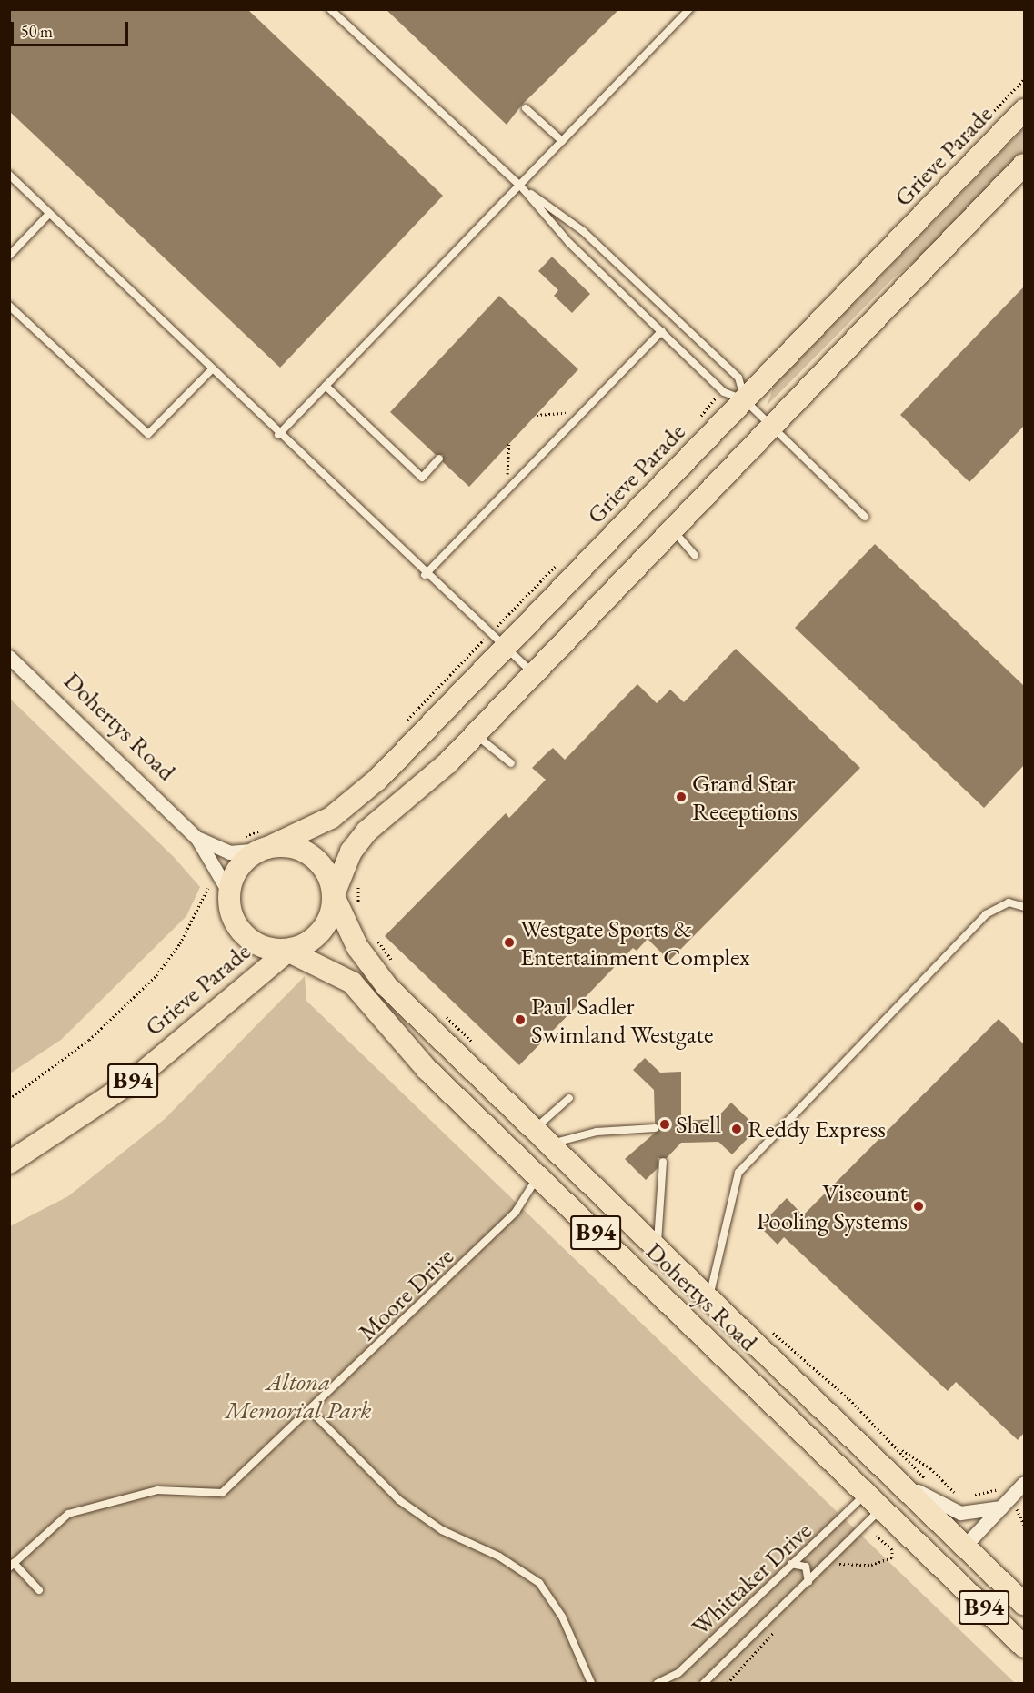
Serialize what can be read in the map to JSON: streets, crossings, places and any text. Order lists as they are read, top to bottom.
{
  "streets": {
    "main road": ["Grieve Parade", "Dohertys Road", "B94"],
    "lane": ["Moore Drive", "Whittaker Drive"]
  },
  "crossings": [
    ["Grieve Parade", "Dohertys Road"],
    ["Grieve Parade", "B94"],
    ["Dohertys Road", "B94"],
    ["Dohertys Road", "Moore Drive"],
    ["Dohertys Road", "Whittaker Drive"]
  ],
  "parks": ["Altona Memorial Park"],
  "places": [
    "Grand Star Receptions",
    "Westgate Sports & Entertainment Complex",
    "Paul Sadler Swimland Westgate",
    "Shell",
    "Reddy Express",
    "Viscount Pooling Systems"
  ],
  "scale_bar": "50 m"
}
